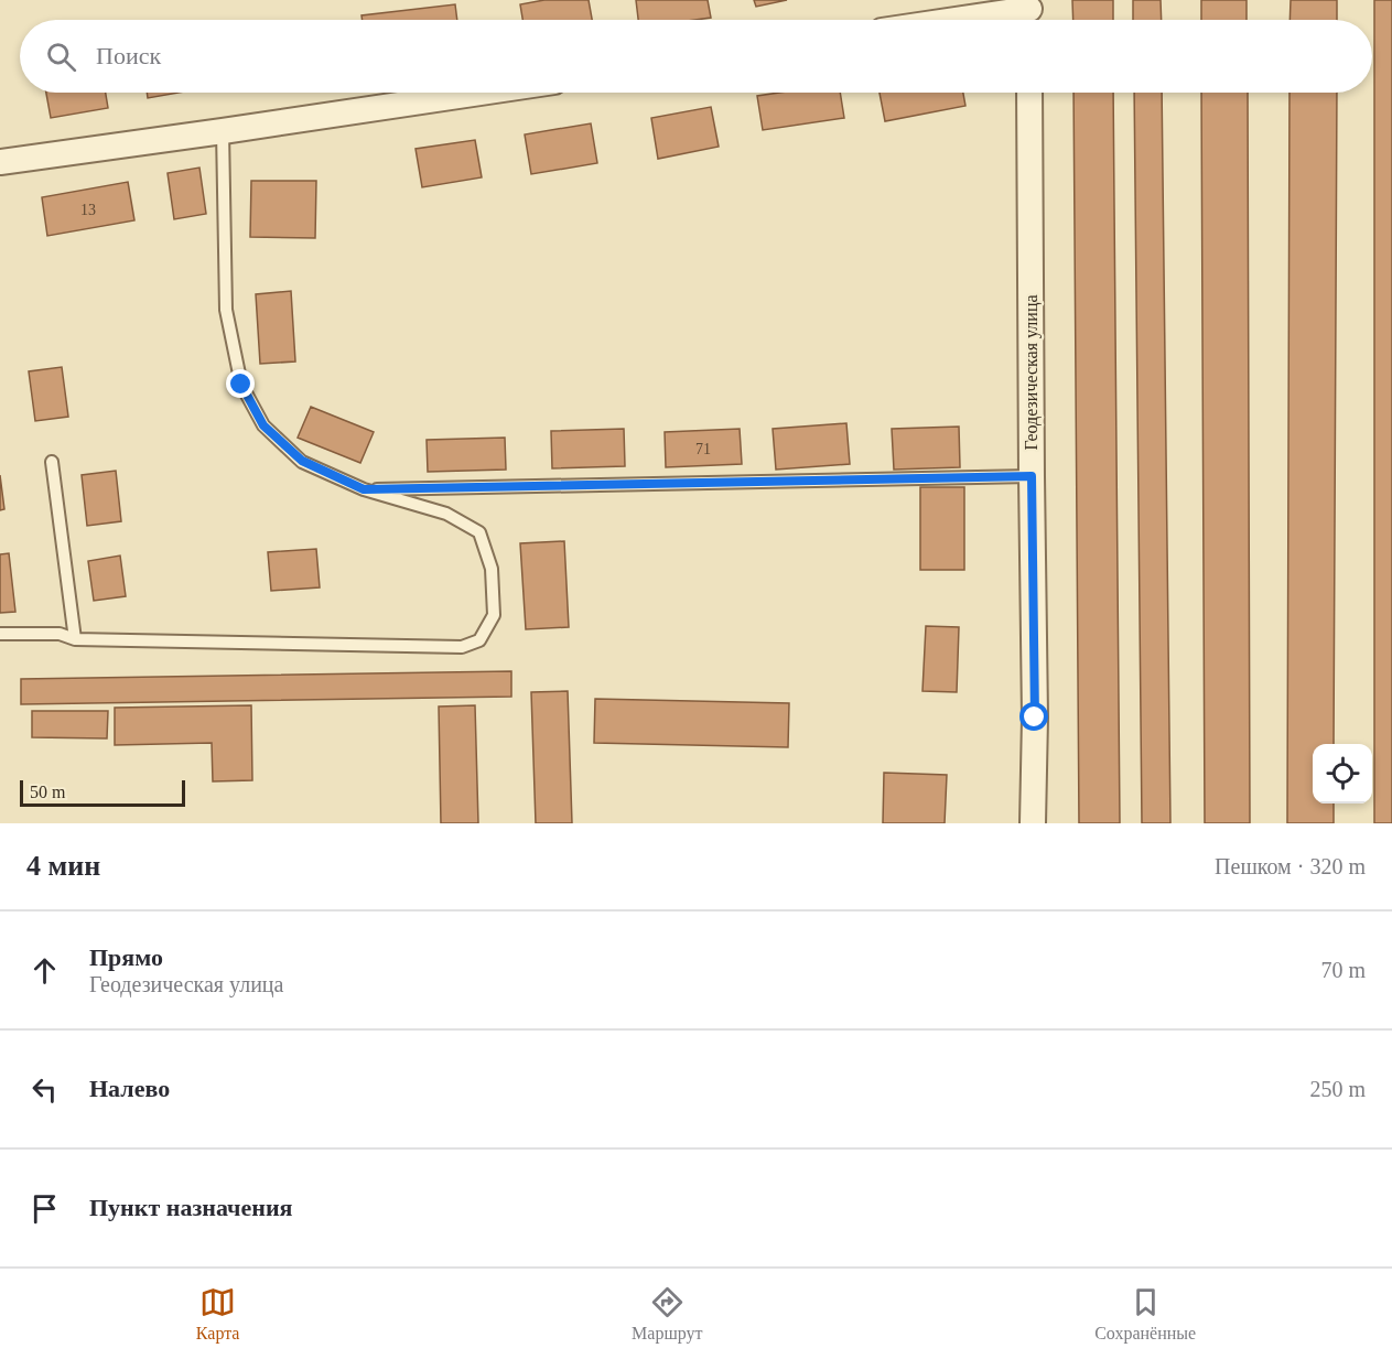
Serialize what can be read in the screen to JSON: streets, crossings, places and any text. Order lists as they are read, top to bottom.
{
  "streets": {
    "street": ["Геодезическая улица"]
  },
  "house_numbers": ["13", "71"],
  "scale_bar": "50 m",
  "page": {
    "search": "Поиск",
    "scale": "50 m",
    "heading": ["4 мин", "Пешком · 320 m"],
    "list": [
      ["Прямо", "Геодезическая улица", "70 m"],
      ["Налево", "250 m"],
      "Пункт назначения"
    ],
    "nav": ["Карта", "Маршрут", "Сохранённые"]
  }
}
